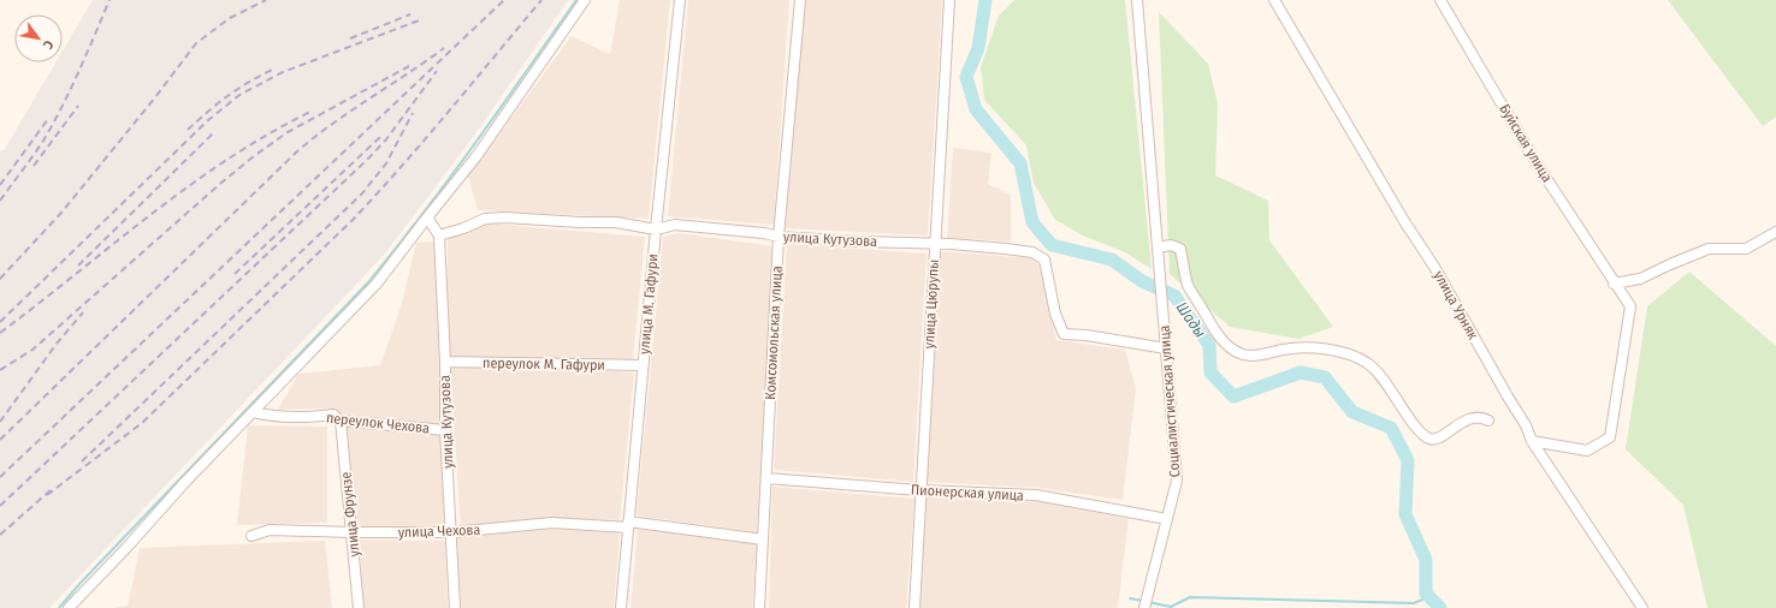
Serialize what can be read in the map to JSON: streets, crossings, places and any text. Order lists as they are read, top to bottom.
{
  "streets": {
    "street": [
      "Буйская улица",
      "улица Кутузова",
      "улица М. Гафури",
      "улица Цюрупы",
      "улица Урняк",
      "Комсомольская улица",
      "переулок М. Гафури",
      "Социалистическая улица",
      "переулок Чехова",
      "Пионерская улица",
      "улица Фрунзе",
      "улица Чехова"
    ]
  },
  "crossings": [
    ["Буйская улица", "улица Урняк"],
    ["улица Кутузова", "улица М. Гафури"],
    ["улица Кутузова", "улица Цюрупы"],
    ["улица Кутузова", "Комсомольская улица"],
    ["улица Кутузова", "переулок М. Гафури"],
    ["улица Кутузова", "Социалистическая улица"],
    ["улица Кутузова", "переулок Чехова"],
    ["улица Кутузова", "улица Чехова"],
    ["улица М. Гафури", "переулок М. Гафури"],
    ["улица М. Гафури", "улица Чехова"],
    ["улица Цюрупы", "Пионерская улица"],
    ["Комсомольская улица", "Пионерская улица"],
    ["Комсомольская улица", "улица Чехова"],
    ["Социалистическая улица", "Пионерская улица"],
    ["переулок Чехова", "улица Фрунзе"],
    ["улица Фрунзе", "улица Чехова"]
  ],
  "water": ["Шады"],
  "north": "bottom right"
}
